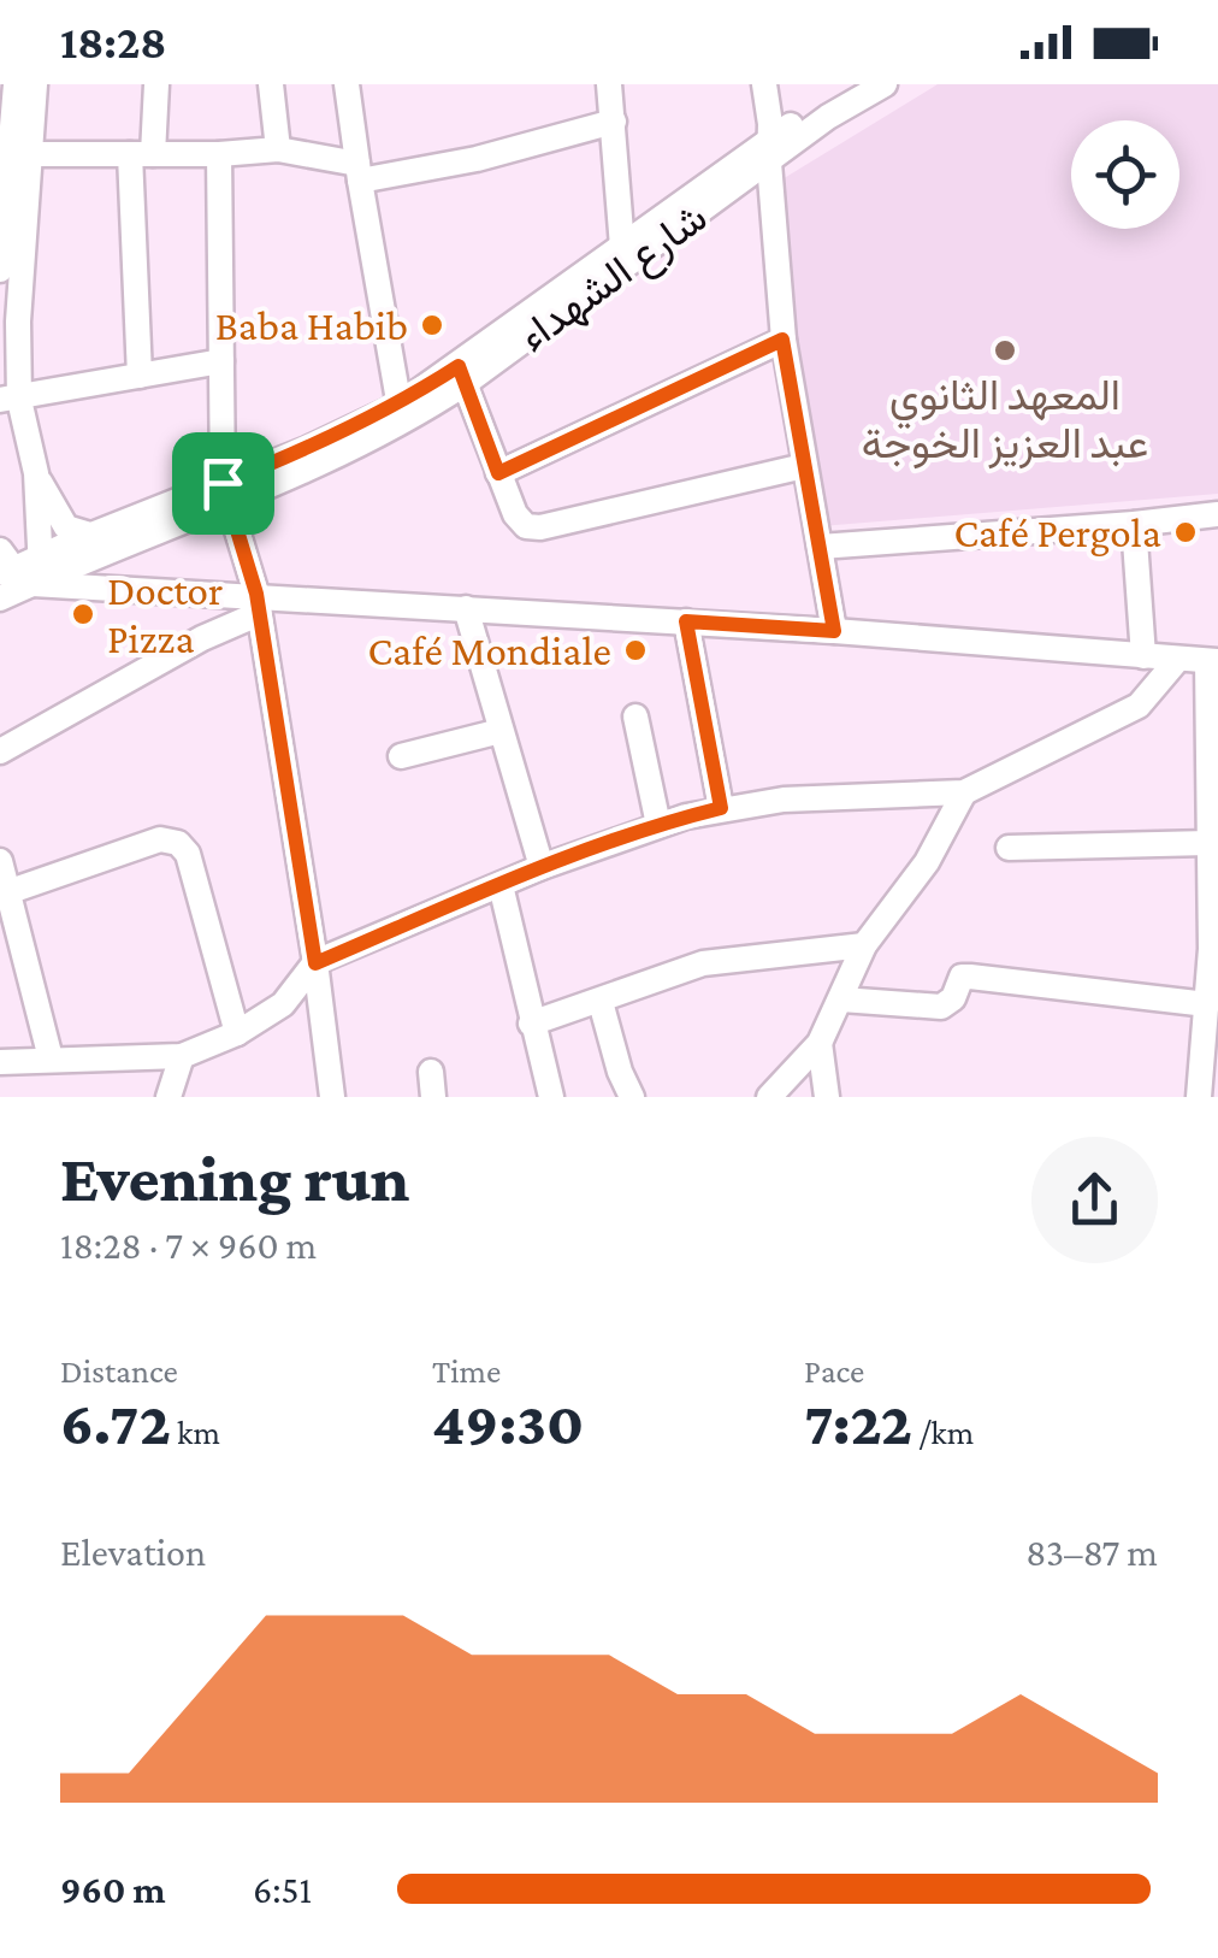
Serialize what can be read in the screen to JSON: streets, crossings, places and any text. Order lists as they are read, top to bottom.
{
  "streets": {
    "street": ["شارع الشهداء"]
  },
  "places": [
    "Baba Habib",
    "المعهد الثانوي عبد العزيز الخوجة",
    "Café Pergola",
    "Doctor Pizza",
    "Café Mondiale"
  ],
  "page": {
    "status": "18:28",
    "heading": ["Evening run", "18:28 · 7 × 960 m"],
    "stats": [
      ["Distance", "6.72 km"],
      ["Time", "49:30"],
      ["Pace", "7:22 /km"]
    ],
    "chart": ["Elevation", "83–87 m"],
    "list": [
      {
        "name": "960 m",
        "note": "6:51"
      }
    ]
  }
}
